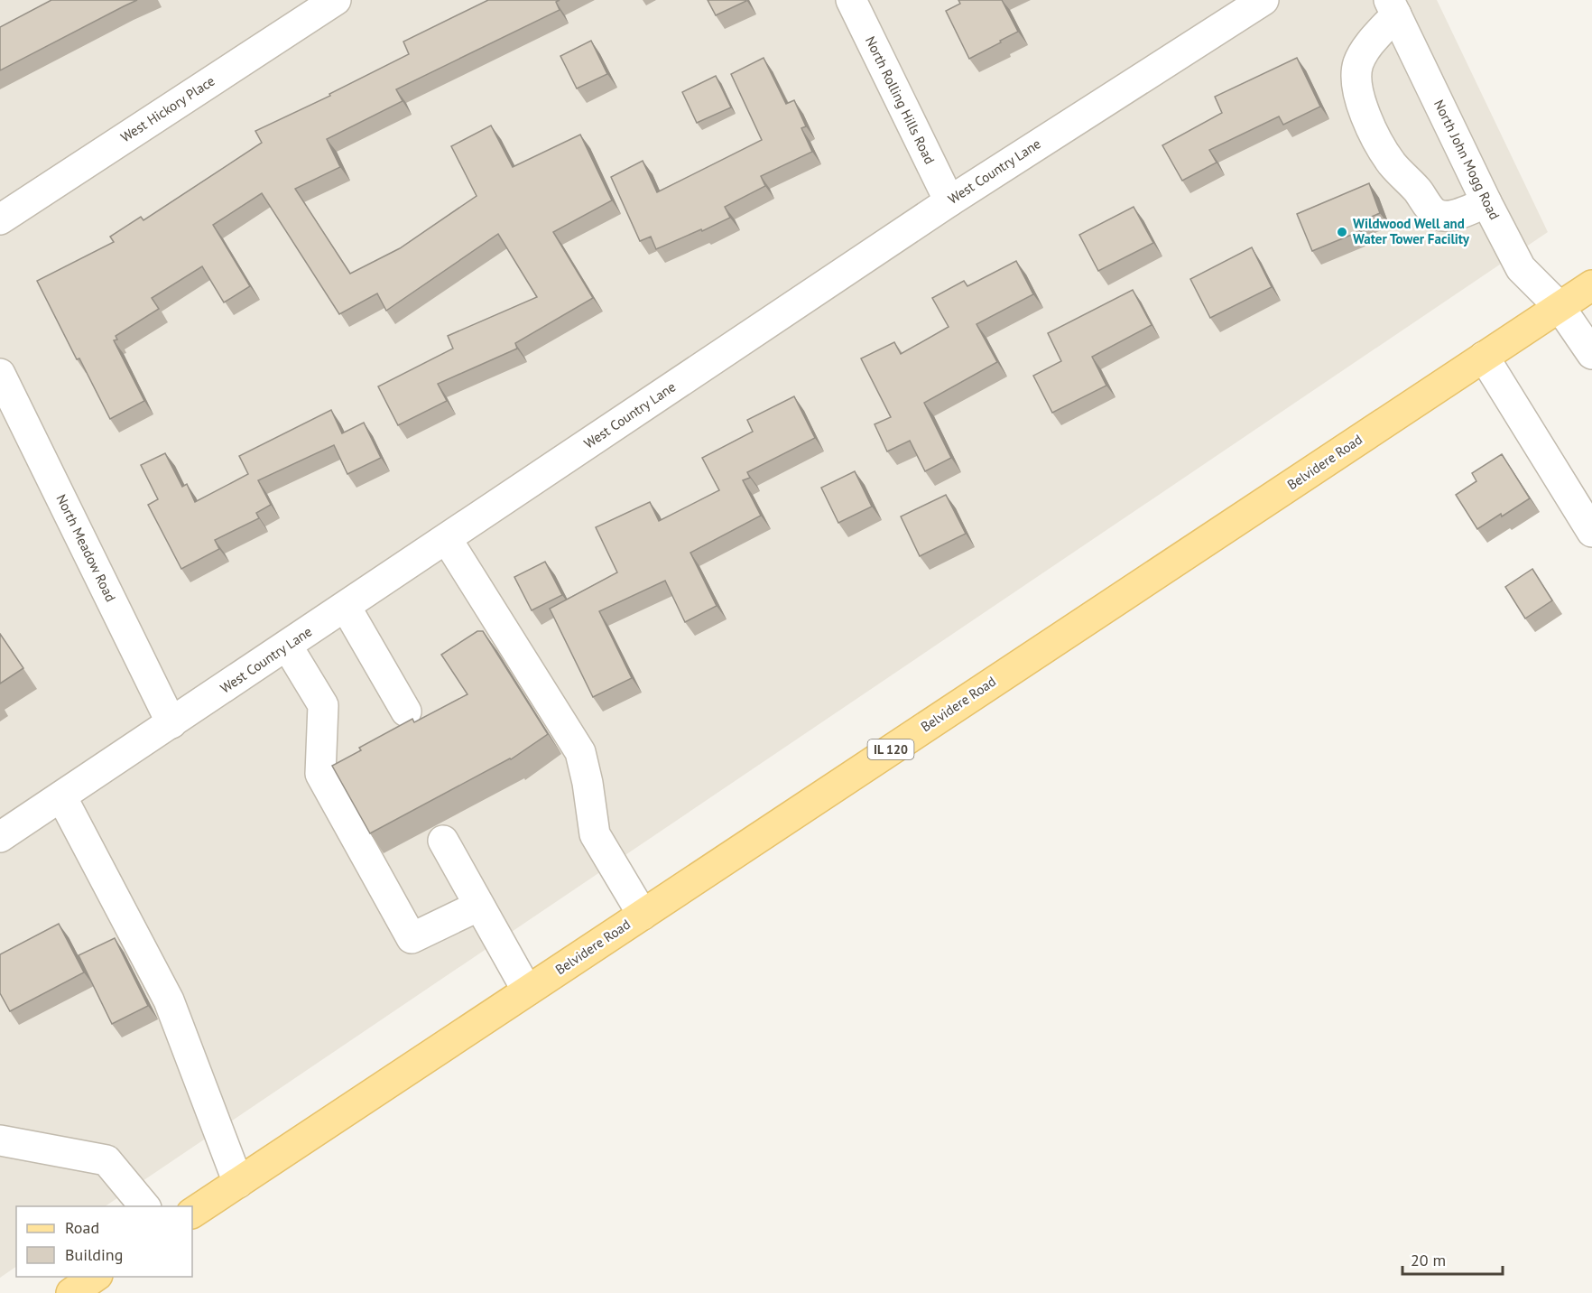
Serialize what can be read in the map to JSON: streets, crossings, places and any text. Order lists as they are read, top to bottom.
{
  "streets": {
    "main road": ["Belvidere Road", "IL 120"],
    "street": [
      "North Rolling Hills Road",
      "West Hickory Place",
      "North John Mogg Road",
      "West Country Lane",
      "North Meadow Road"
    ]
  },
  "crossings": [
    ["North Rolling Hills Road", "West Country Lane"],
    ["North John Mogg Road", "Belvidere Road"],
    ["West Country Lane", "North Meadow Road"]
  ],
  "places": ["Wildwood Well and Water Tower Facility"],
  "legend": ["Road", "Building"],
  "scale_bar": "20 m"
}
